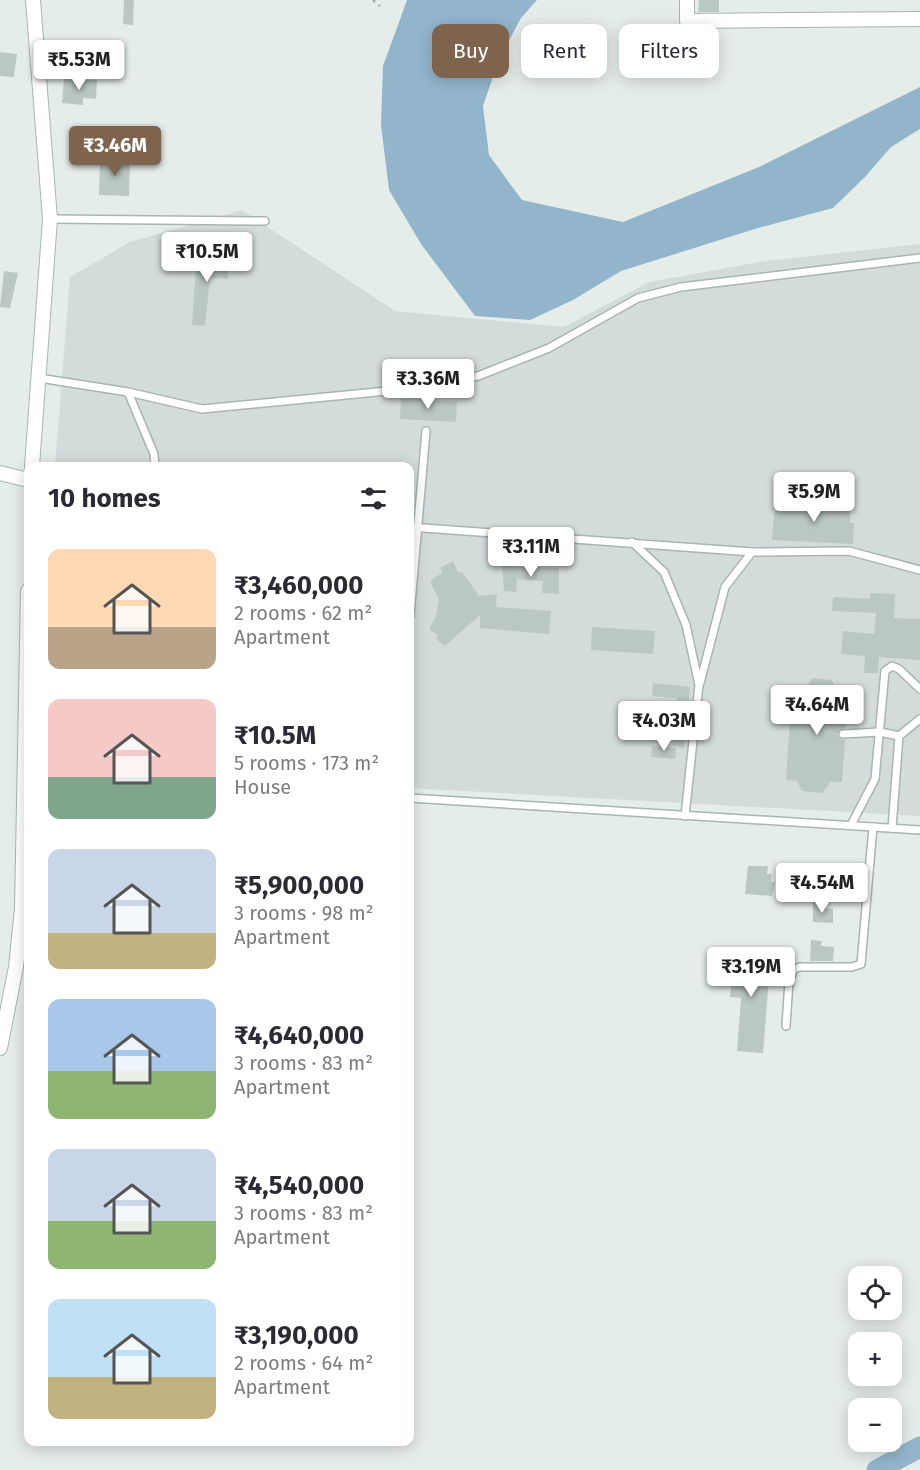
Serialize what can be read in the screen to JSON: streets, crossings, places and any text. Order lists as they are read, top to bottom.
{
  "page": {
    "chip": ["Buy", "Rent", "Filters"],
    "price": [
      "₹5.53M",
      "₹3.46M",
      "₹10.5M",
      "₹3.36M",
      "₹5.9M",
      "₹3.11M",
      "₹4.64M",
      "₹4.03M",
      "₹4.54M",
      "₹3.19M"
    ],
    "heading": "10 homes",
    "list": [
      {
        "name": "₹3,460,000",
        "note": "2 rooms · 62 m² · Apartment"
      },
      {
        "name": "₹10.5M",
        "note": "5 rooms · 173 m² · House"
      },
      {
        "name": "₹5,900,000",
        "note": "3 rooms · 98 m² · Apartment"
      },
      {
        "name": "₹4,640,000",
        "note": "3 rooms · 83 m² · Apartment"
      },
      {
        "name": "₹4,540,000",
        "note": "3 rooms · 83 m² · Apartment"
      },
      {
        "name": "₹3,190,000",
        "note": "2 rooms · 64 m² · Apartment"
      }
    ],
    "map_buttons": ["+", "−"]
  }
}
